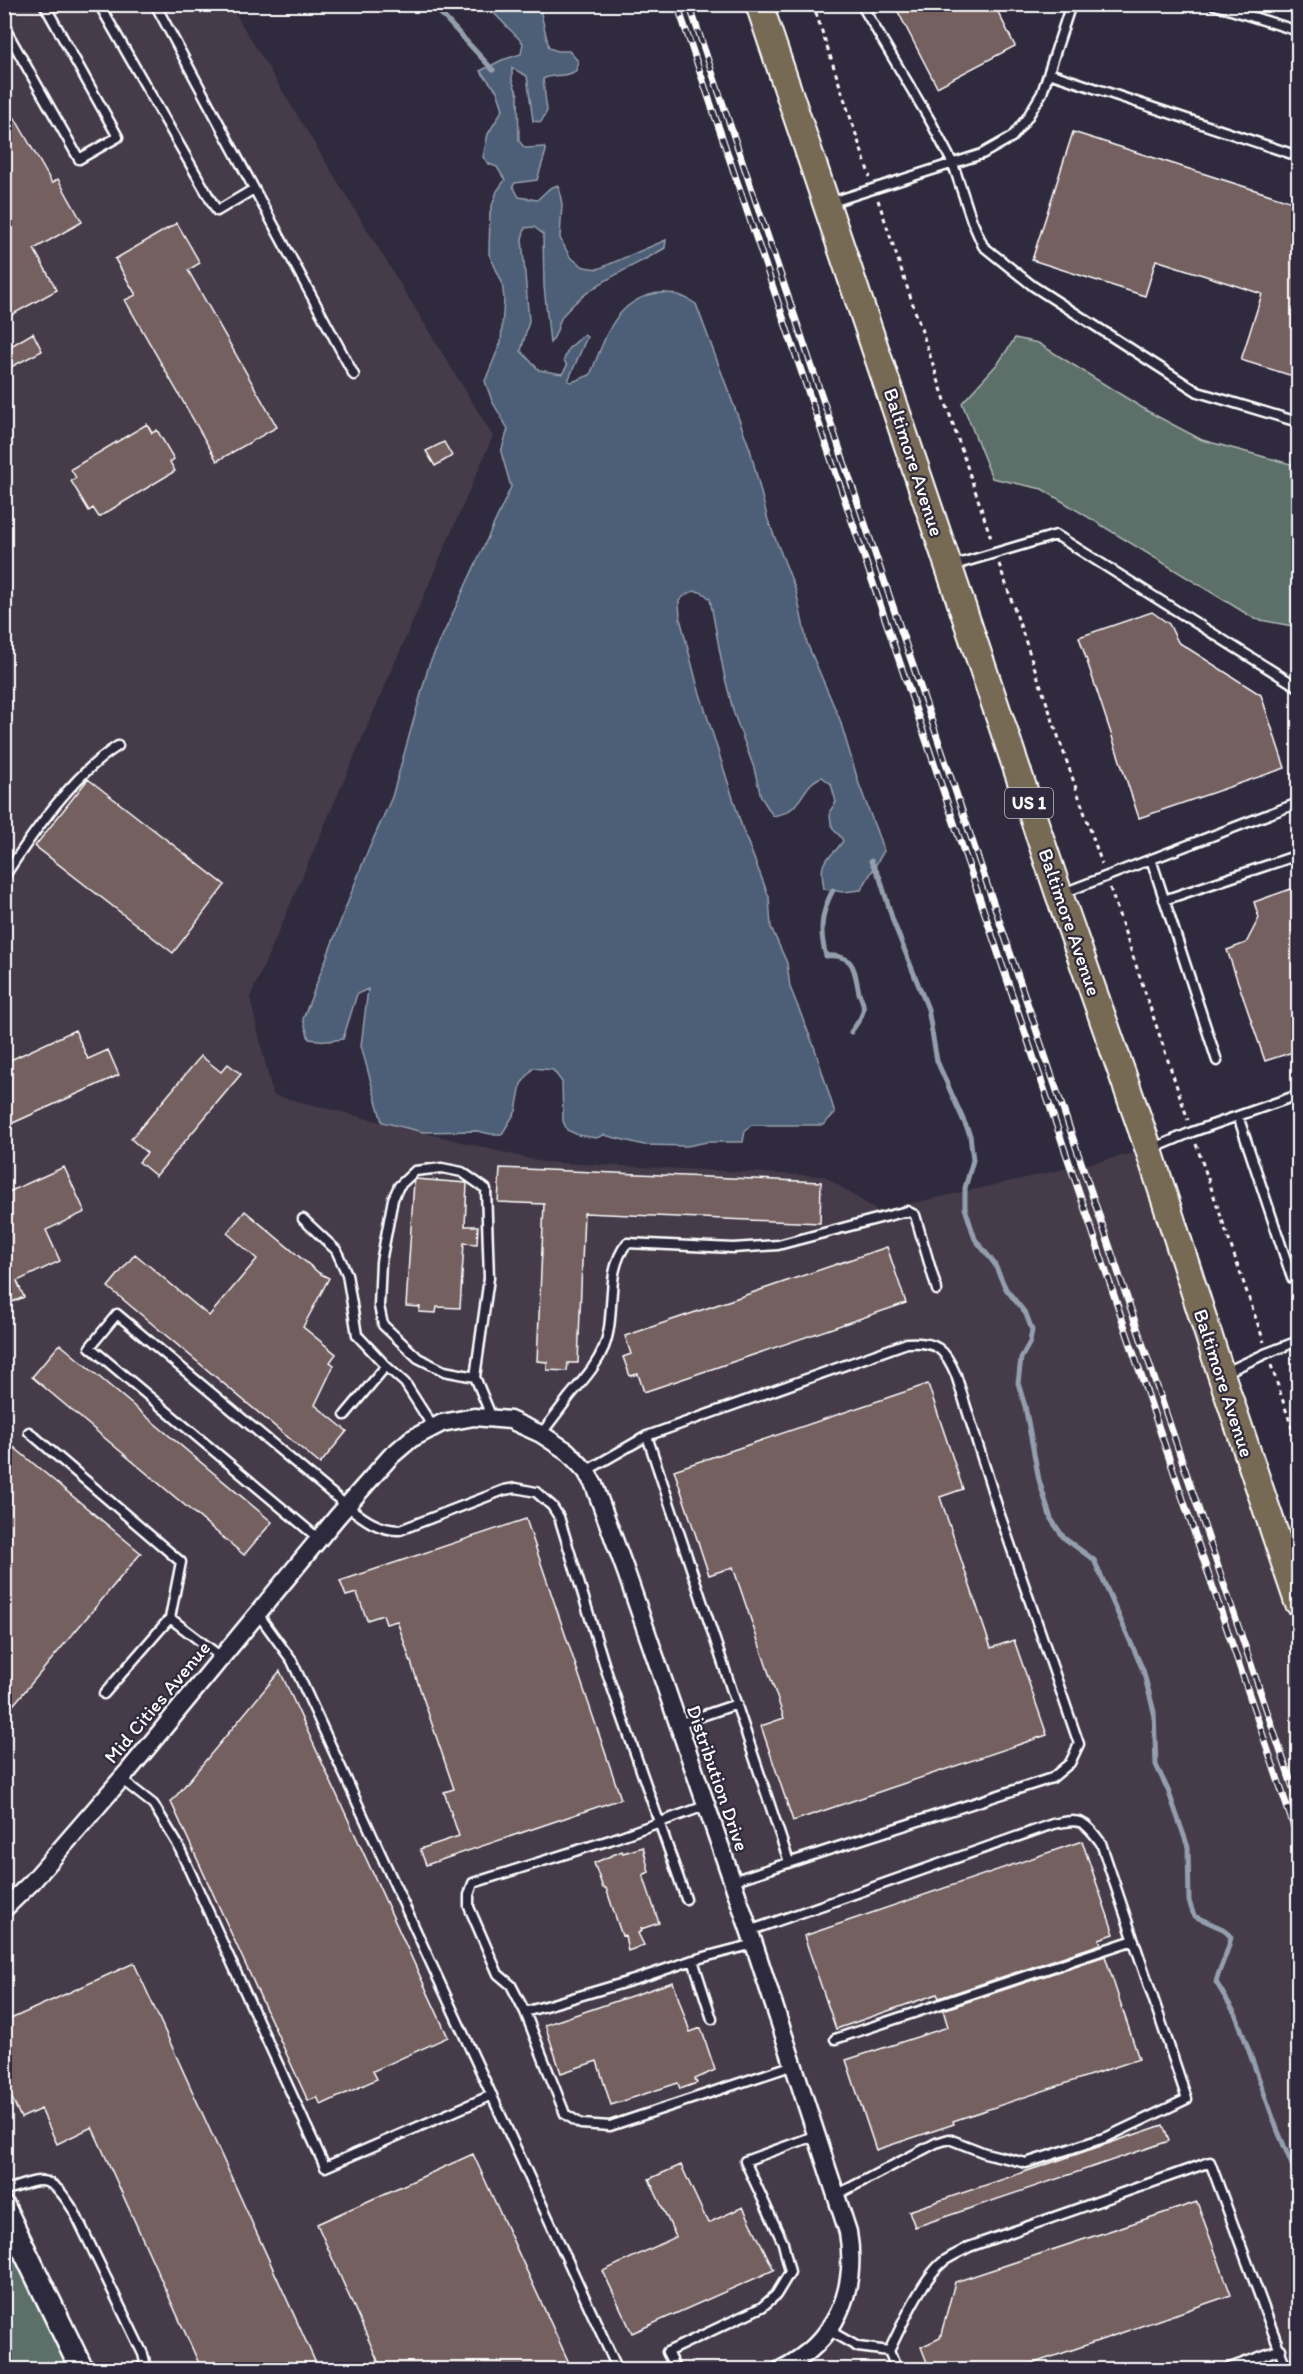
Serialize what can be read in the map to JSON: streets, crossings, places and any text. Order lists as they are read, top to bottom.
{
  "streets": {
    "main road": ["Baltimore Avenue", "US 1"],
    "street": ["Mid Cities Avenue", "Distribution Drive"]
  },
  "crossings": [
    ["Mid Cities Avenue", "Distribution Drive"]
  ]
}
